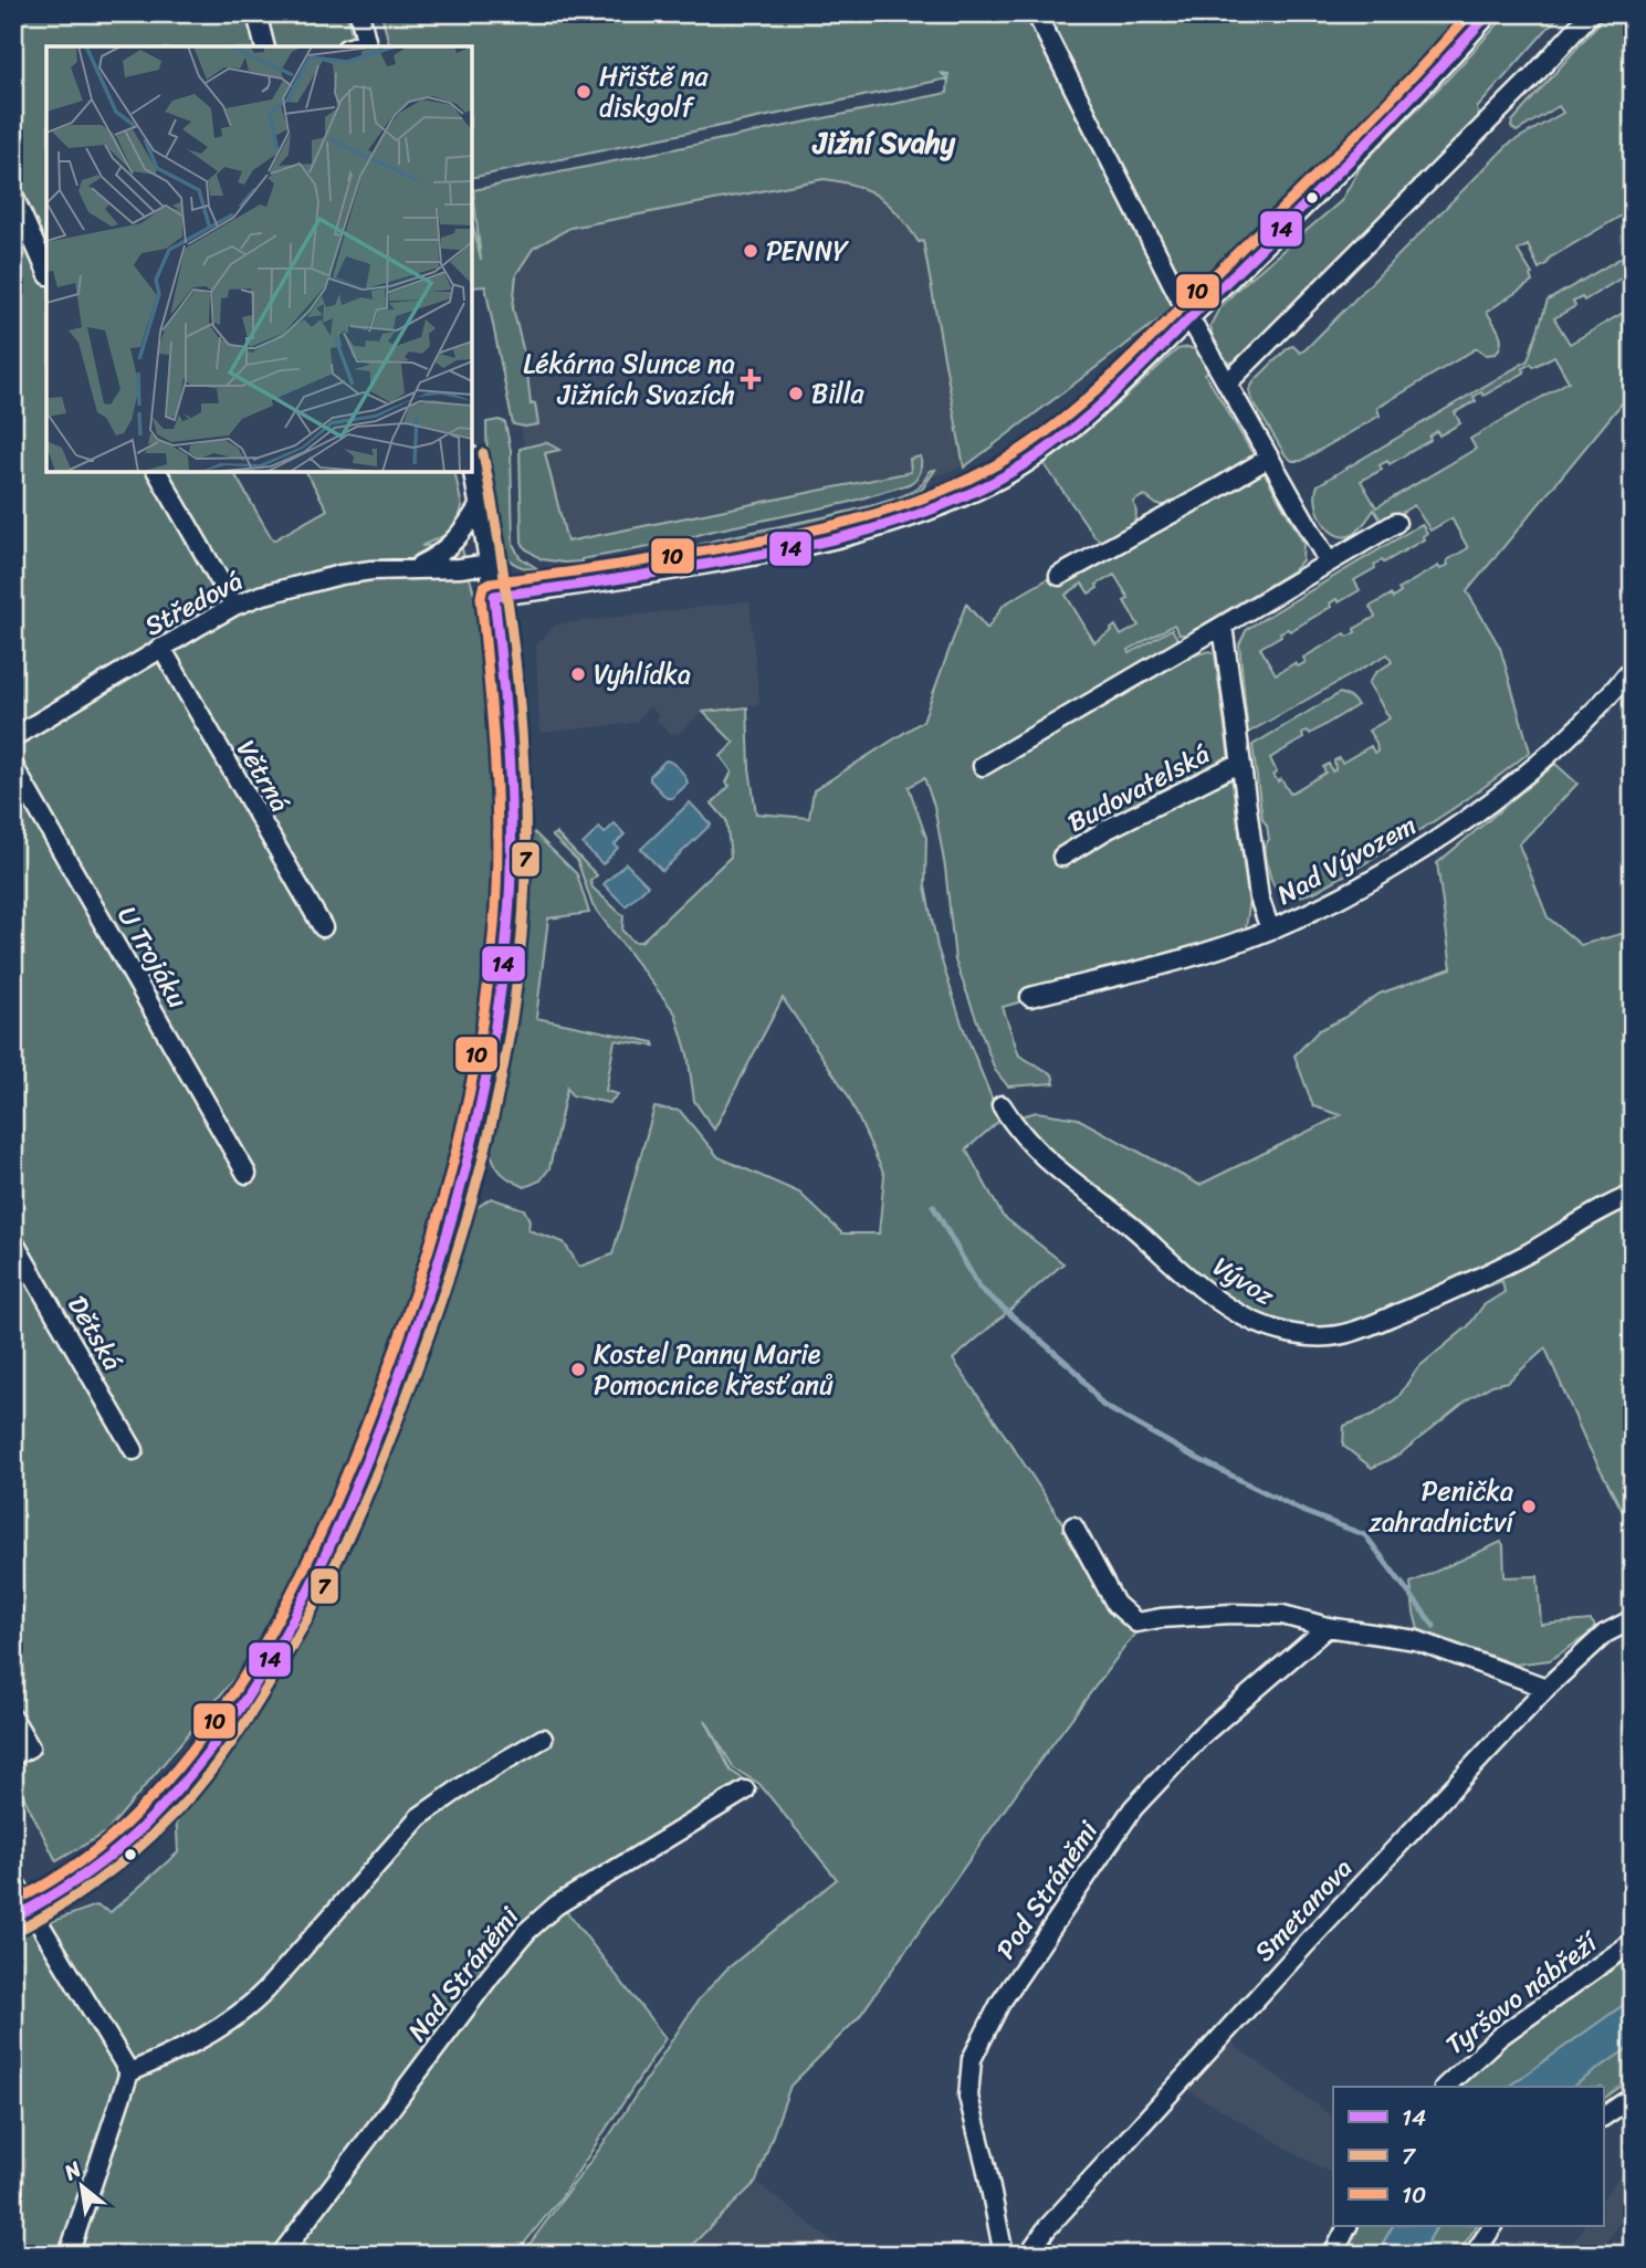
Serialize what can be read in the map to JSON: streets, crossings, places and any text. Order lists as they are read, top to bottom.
{
  "streets": {
    "street": [
      "Středová",
      "Větrná",
      "Budovatelská",
      "Nad Vývozem",
      "U Trojáku",
      "Vývoz",
      "Dětská",
      "Pod Stráněmi",
      "Smetanova",
      "Nad Stráněmi",
      "Tyršovo nábřeží"
    ]
  },
  "crossings": [
    ["Středová", "Větrná"],
    ["Budovatelská", "Nad Vývozem"]
  ],
  "districts": ["Jižní Svahy"],
  "places": {
    "other": [
      "Hřiště na diskgolf",
      "PENNY",
      "Billa",
      "Vyhlídka",
      "Kostel Panny Marie Pomocnice křesťanů",
      "Penička zahradnictví"
    ],
    "health": ["Lékárna Slunce na Jižních Svazích"]
  },
  "lines": ["transit line 14", "transit line 10", "transit line 7"],
  "legend": ["14", "7", "10"],
  "north": "top left"
}
